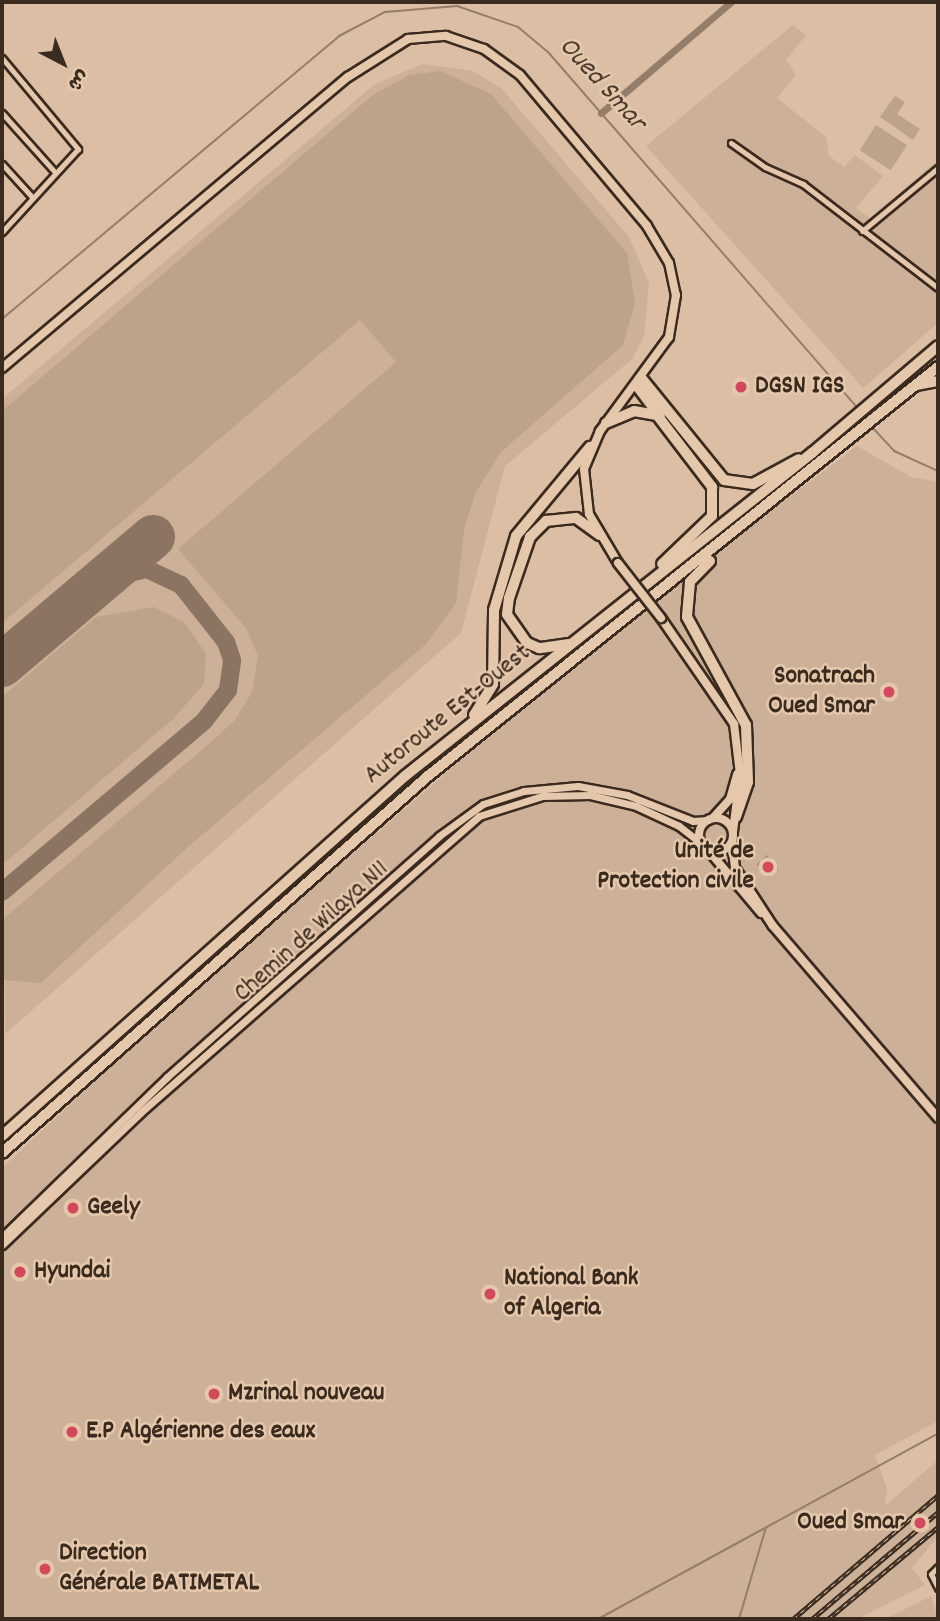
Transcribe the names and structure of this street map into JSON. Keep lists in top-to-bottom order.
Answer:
{
  "streets": {
    "highway": ["Autoroute Est-Ouest"],
    "main road": ["Chemin de Wilaya N11"]
  },
  "water": ["Oued Smar"],
  "places": [
    "DGSN IGS",
    "Sonatrach Oued Smar",
    "Unité de Protection civile",
    "Geely",
    "Hyundai",
    "National Bank of Algeria",
    "Mzrinal nouveau",
    "E.P Algérienne des eaux",
    "Oued Smar",
    "Direction Générale BATIMETAL"
  ],
  "north": "bottom right"
}
